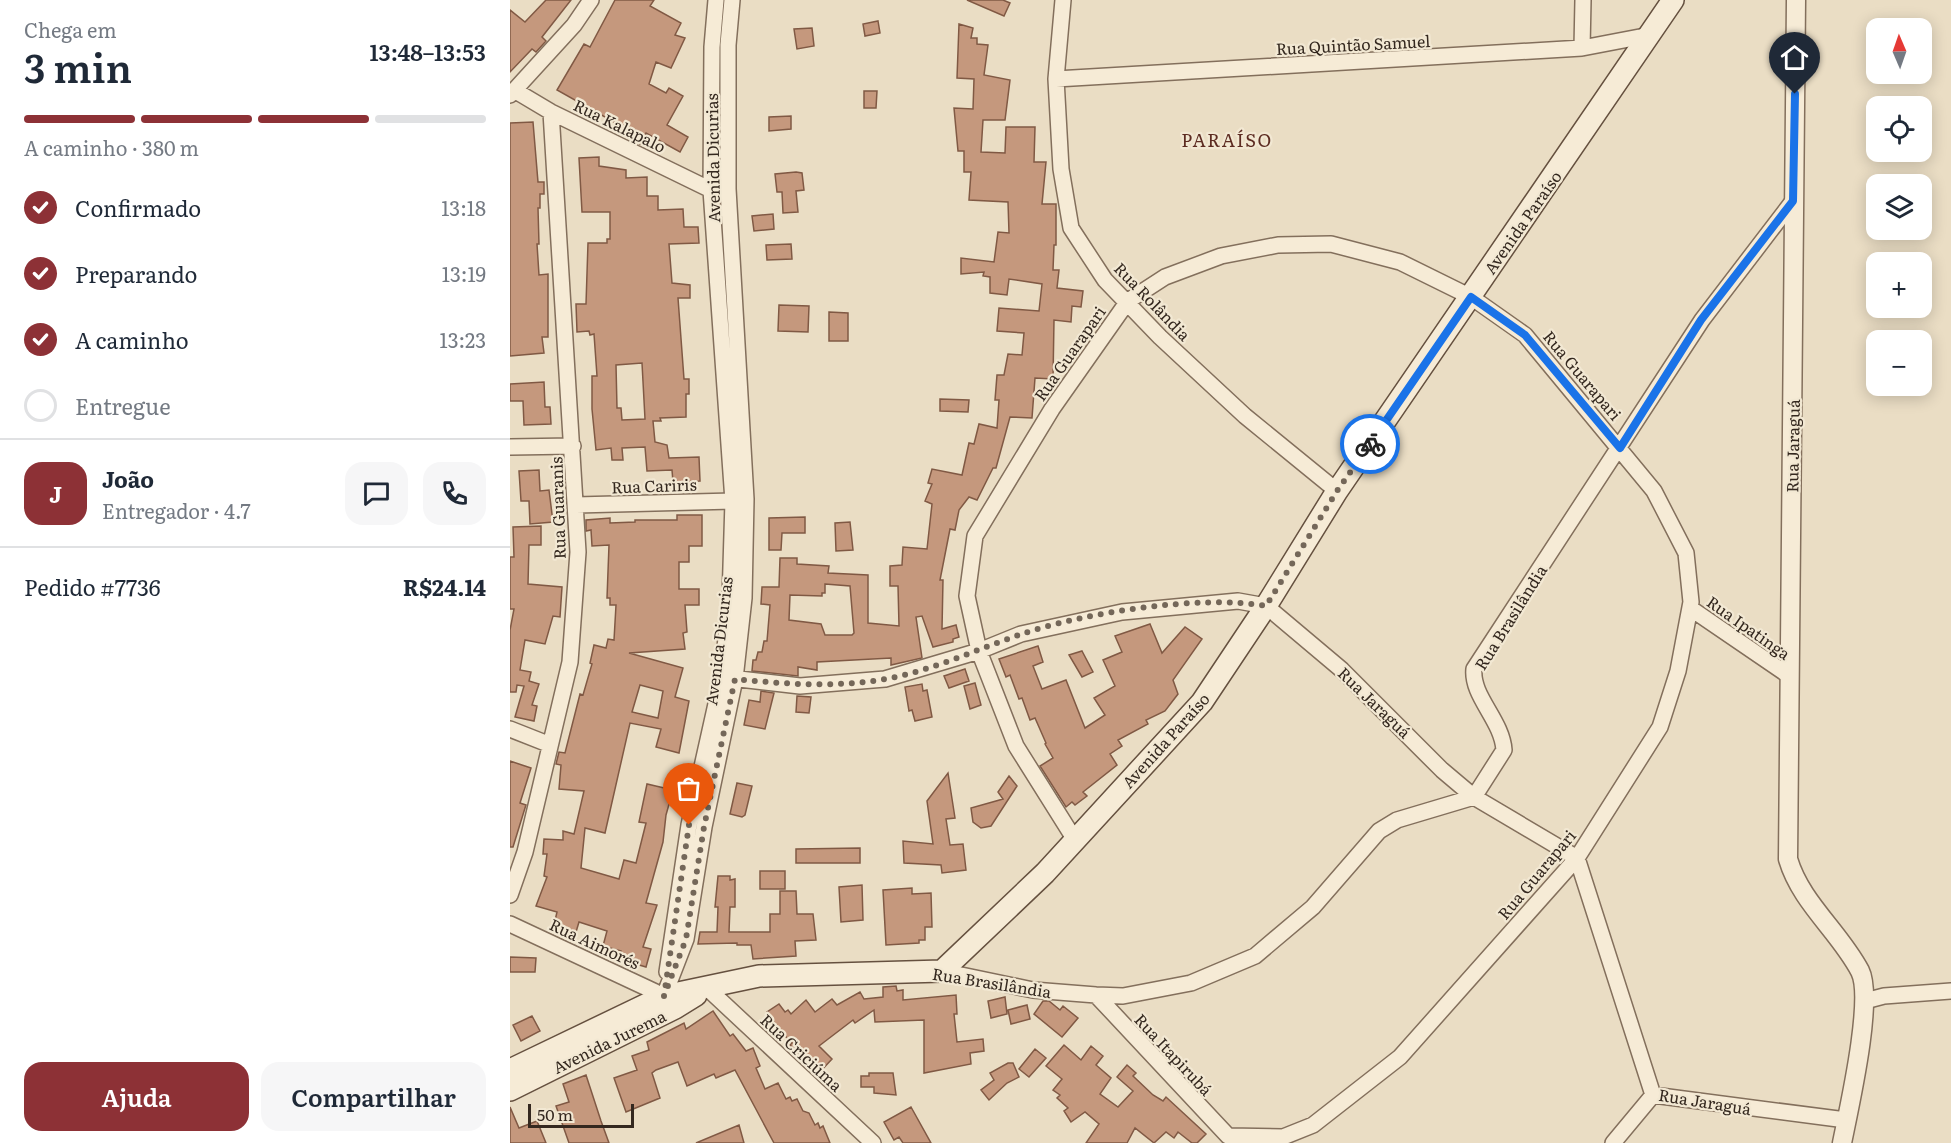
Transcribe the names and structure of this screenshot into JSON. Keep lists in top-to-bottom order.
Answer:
{
  "streets": {
    "main road": ["Avenida Paraíso", "Rua Brasilândia", "Avenida Jurema"],
    "street": [
      "Rua Quintão Samuel",
      "Rua Kalapalo",
      "Avenida Dicurias",
      "Rua Rolândia",
      "Rua Guarapari",
      "Rua Jaraguá",
      "Rua Cariris",
      "Rua Guaranis",
      "Rua Ipatinga",
      "Rua Aimorés",
      "Rua Criciúma",
      "Rua Itapirubá"
    ]
  },
  "crossings": [
    ["Rua Quintão Samuel", "Avenida Paraíso"],
    ["Rua Quintão Samuel", "Rua Rolândia"],
    ["Rua Kalapalo", "Avenida Dicurias"],
    ["Rua Kalapalo", "Rua Guaranis"],
    ["Avenida Dicurias", "Rua Cariris"],
    ["Avenida Dicurias", "Rua Aimorés"],
    ["Avenida Dicurias", "Avenida Jurema"],
    ["Avenida Paraíso", "Rua Rolândia"],
    ["Avenida Paraíso", "Rua Guarapari"],
    ["Avenida Paraíso", "Rua Jaraguá"],
    ["Avenida Paraíso", "Rua Brasilândia"],
    ["Rua Rolândia", "Rua Guarapari"],
    ["Rua Guarapari", "Rua Jaraguá"],
    ["Rua Guarapari", "Rua Brasilândia"],
    ["Rua Guarapari", "Rua Ipatinga"],
    ["Rua Guarapari", "Rua Itapirubá"],
    ["Rua Jaraguá", "Rua Brasilândia"],
    ["Rua Jaraguá", "Rua Ipatinga"],
    ["Rua Cariris", "Rua Guaranis"],
    ["Rua Brasilândia", "Avenida Jurema"],
    ["Rua Brasilândia", "Rua Criciúma"],
    ["Rua Brasilândia", "Rua Itapirubá"],
    ["Rua Aimorés", "Avenida Jurema"],
    ["Avenida Jurema", "Rua Criciúma"]
  ],
  "districts": ["PARAÍSO"],
  "scale_bar": "50 m",
  "north": "top",
  "page": {
    "heading": ["3 min", "Chega em", "13:48–13:53"],
    "panel": [
      "João",
      "Entregador · 4.7",
      "Pedido #7736",
      "R$24.14"
    ],
    "map_buttons": ["+", "−"],
    "bar": "A caminho · 380 m",
    "list": [
      ["Confirmado", "13:18"],
      ["Preparando", "13:19"],
      ["A caminho", "13:23"],
      "Entregue"
    ],
    "round": "J",
    "buttons": ["Ajuda", "Compartilhar"],
    "scale": "50 m"
  }
}
